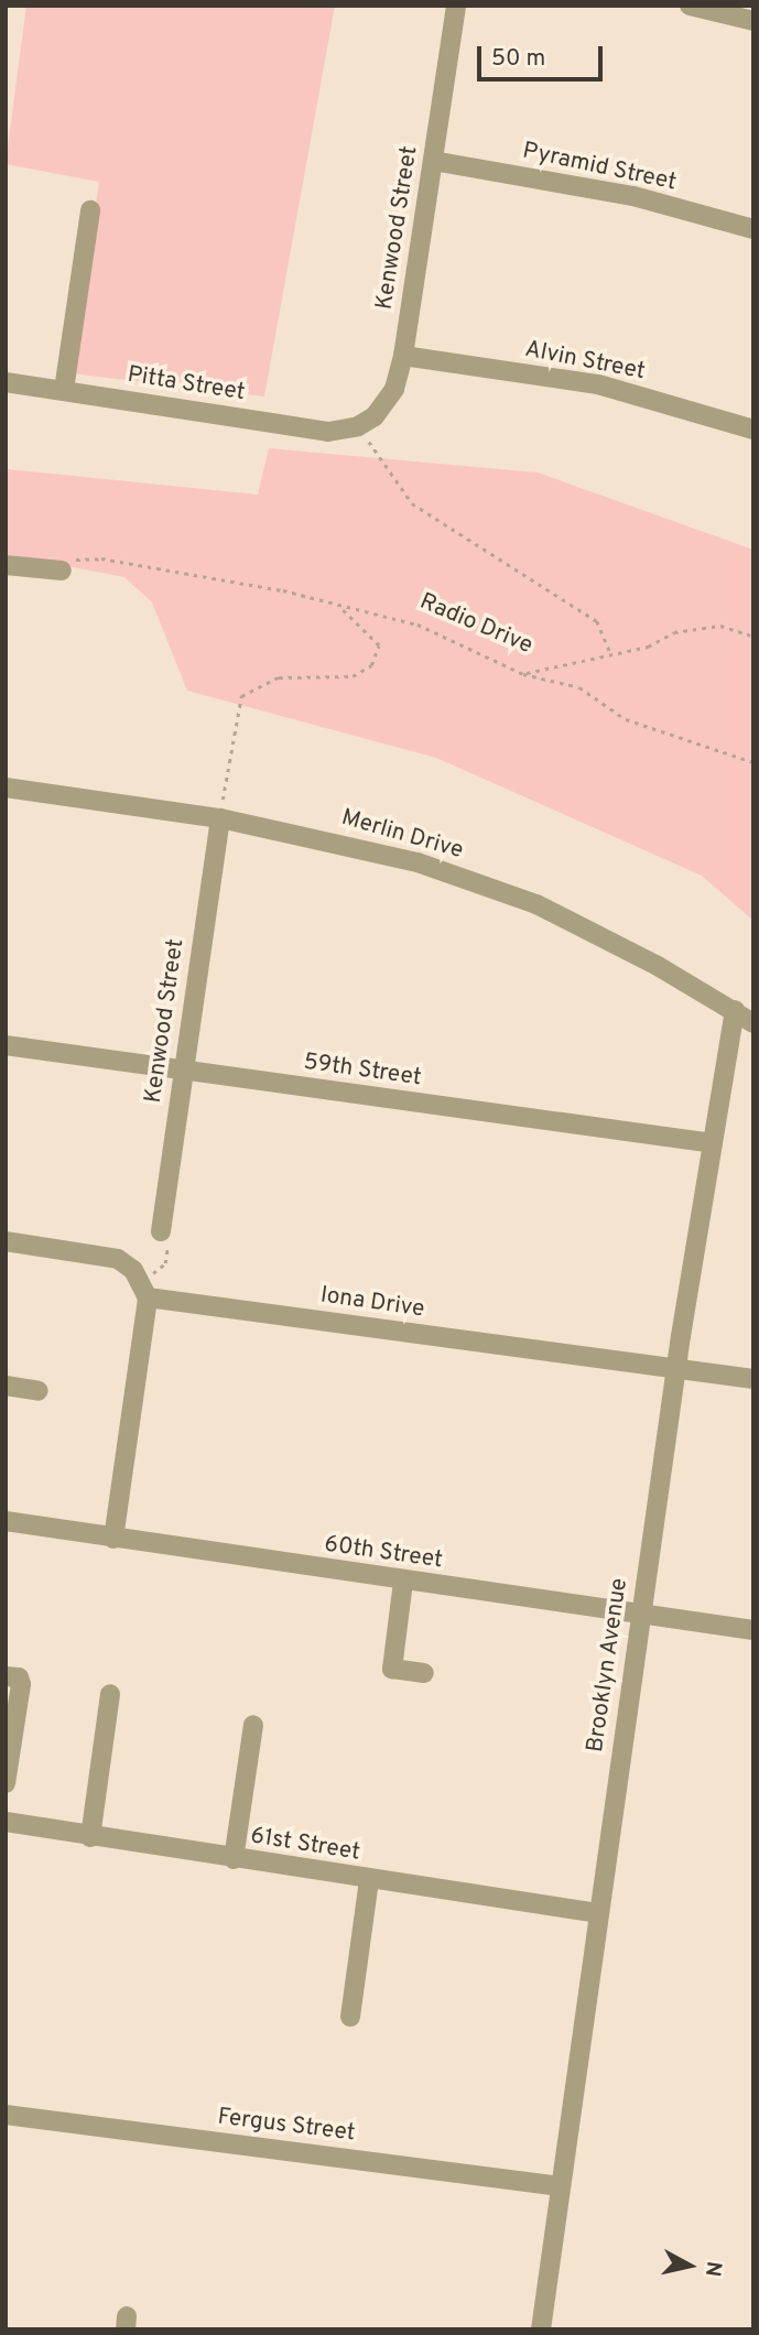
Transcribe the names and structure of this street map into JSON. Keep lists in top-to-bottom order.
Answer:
{
  "streets": {
    "street": [
      "Pyramid Street",
      "Kenwood Street",
      "Alvin Street",
      "Pitta Street",
      "Merlin Drive",
      "59th Street",
      "Iona Drive",
      "60th Street",
      "Brooklyn Avenue",
      "61st Street",
      "Fergus Street"
    ],
    "path": ["Radio Drive"]
  },
  "crossings": [
    ["Pyramid Street", "Kenwood Street"],
    ["Kenwood Street", "Alvin Street"],
    ["Kenwood Street", "Pitta Street"],
    ["Kenwood Street", "Merlin Drive"],
    ["Kenwood Street", "59th Street"],
    ["Merlin Drive", "Brooklyn Avenue"],
    ["59th Street", "Brooklyn Avenue"],
    ["Iona Drive", "Brooklyn Avenue"],
    ["60th Street", "Brooklyn Avenue"],
    ["Brooklyn Avenue", "61st Street"],
    ["Brooklyn Avenue", "Fergus Street"]
  ],
  "scale_bar": "50 m",
  "north": "right"
}
